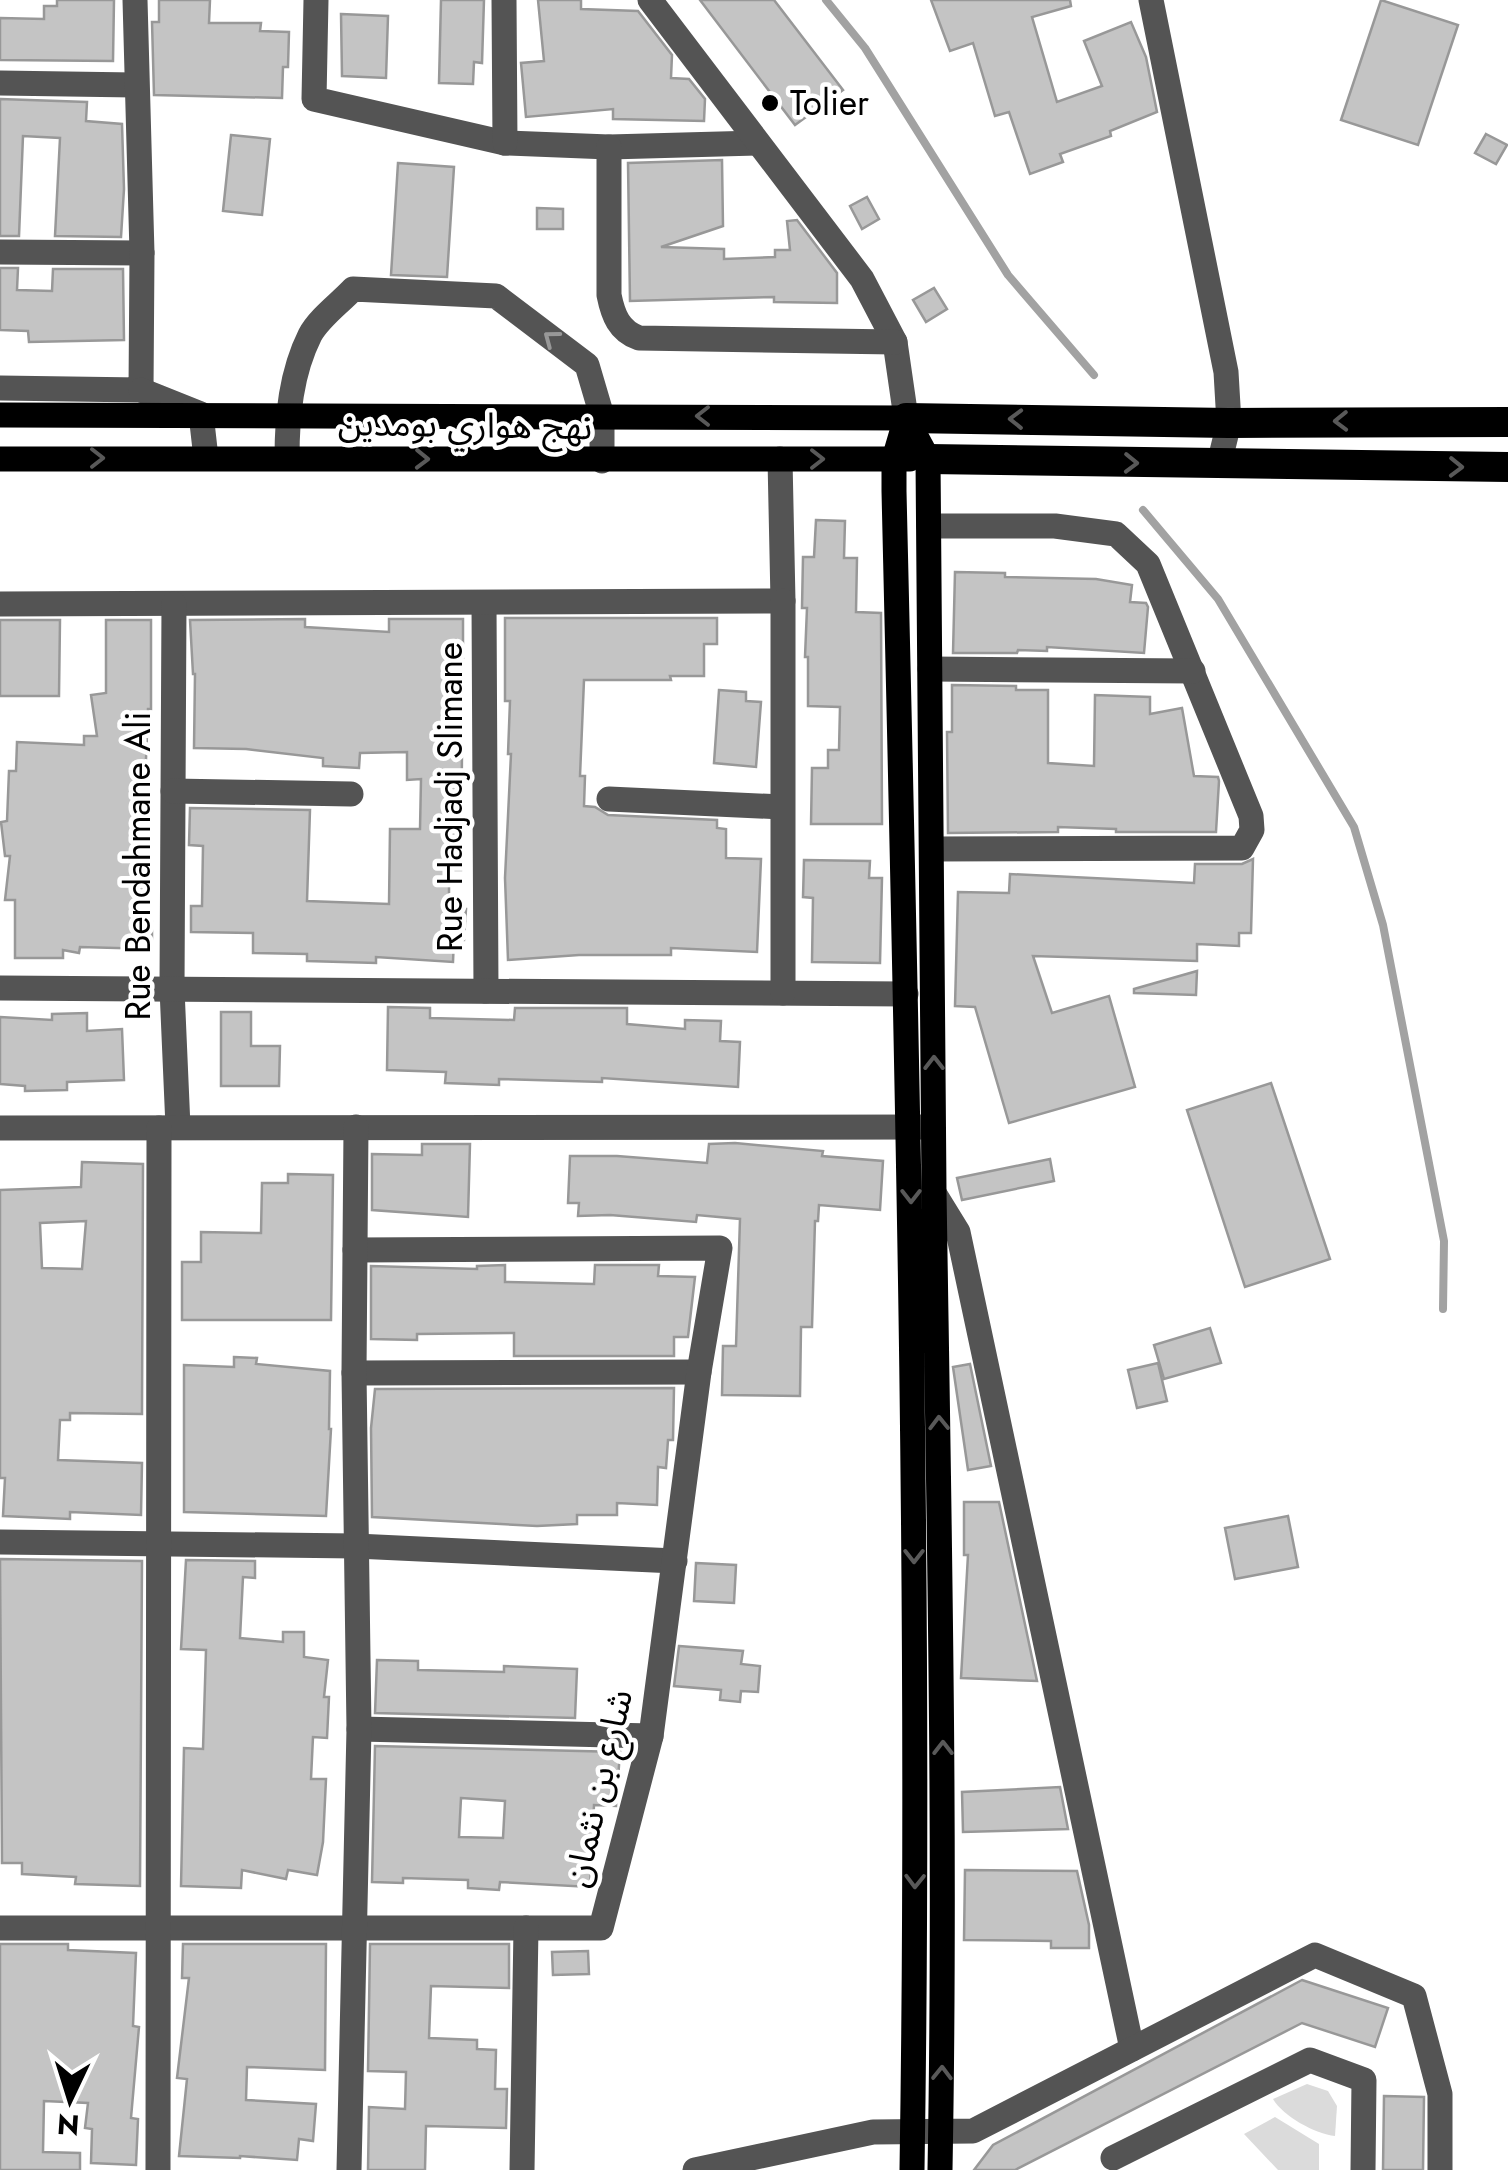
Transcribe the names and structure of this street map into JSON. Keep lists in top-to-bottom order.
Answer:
{
  "streets": {
    "main road": ["نهج هواري بومدين"],
    "street": ["Rue Hadjadj Slimane", "Rue Bendahmane Ali", "شارع بن نثمان"]
  },
  "crossings": [
    ["Rue Bendahmane Ali", "شارع بن نثمان"]
  ],
  "places": ["Tolier"],
  "north": "bottom"
}
